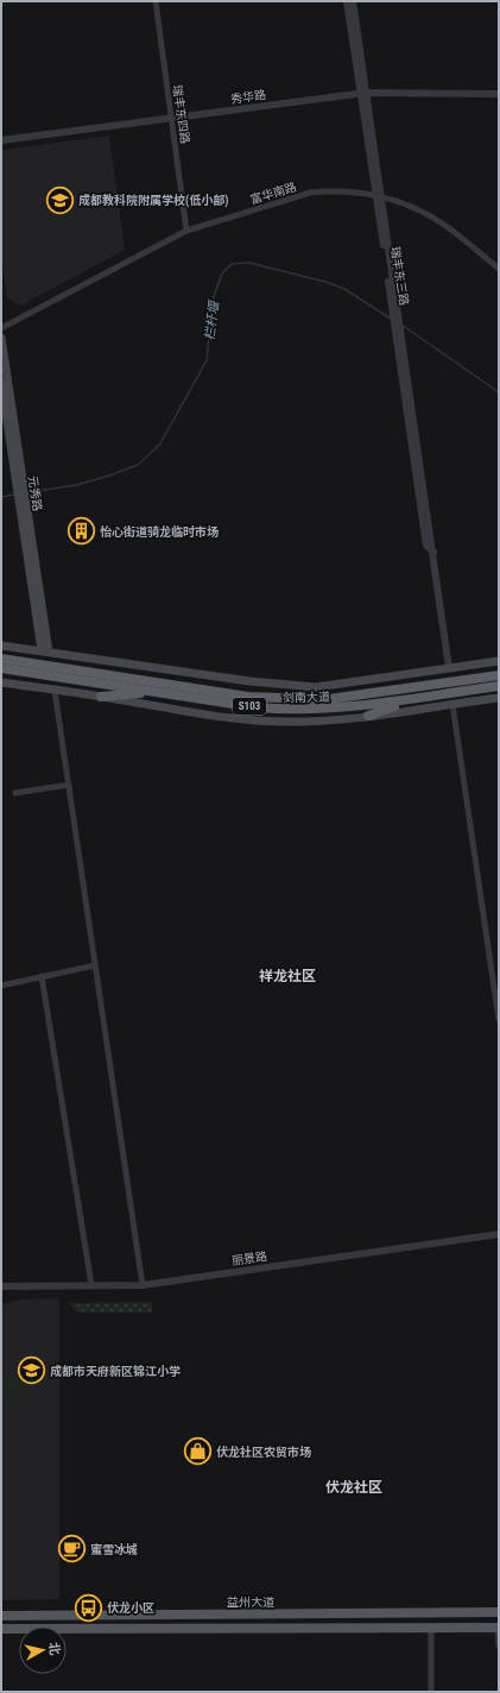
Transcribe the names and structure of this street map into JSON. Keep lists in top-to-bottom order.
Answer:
{
  "streets": {
    "highway": ["剑南大道", "S103"],
    "main road": ["元秀路", "益州大道"],
    "street": [
      "秀华路",
      "瑞丰东四路",
      "富华南路",
      "瑞丰东三路",
      "丽景路"
    ]
  },
  "crossings": [
    ["秀华路", "瑞丰东四路"],
    ["秀华路", "瑞丰东三路"],
    ["瑞丰东四路", "富华南路"],
    ["富华南路", "瑞丰东三路"]
  ],
  "districts": ["祥龙社区", "伏龙社区"],
  "water": ["栏杆堰"],
  "places": {
    "school or university": ["成都教科院附属学校(低小部)", "成都市天府新区锦江小学"],
    "building": ["怡心街道骑龙临时市场"],
    "shop": ["伏龙社区农贸市场"],
    "cafe": ["蜜雪冰城"],
    "bus stop": ["伏龙小区"]
  },
  "north": "right"
}
